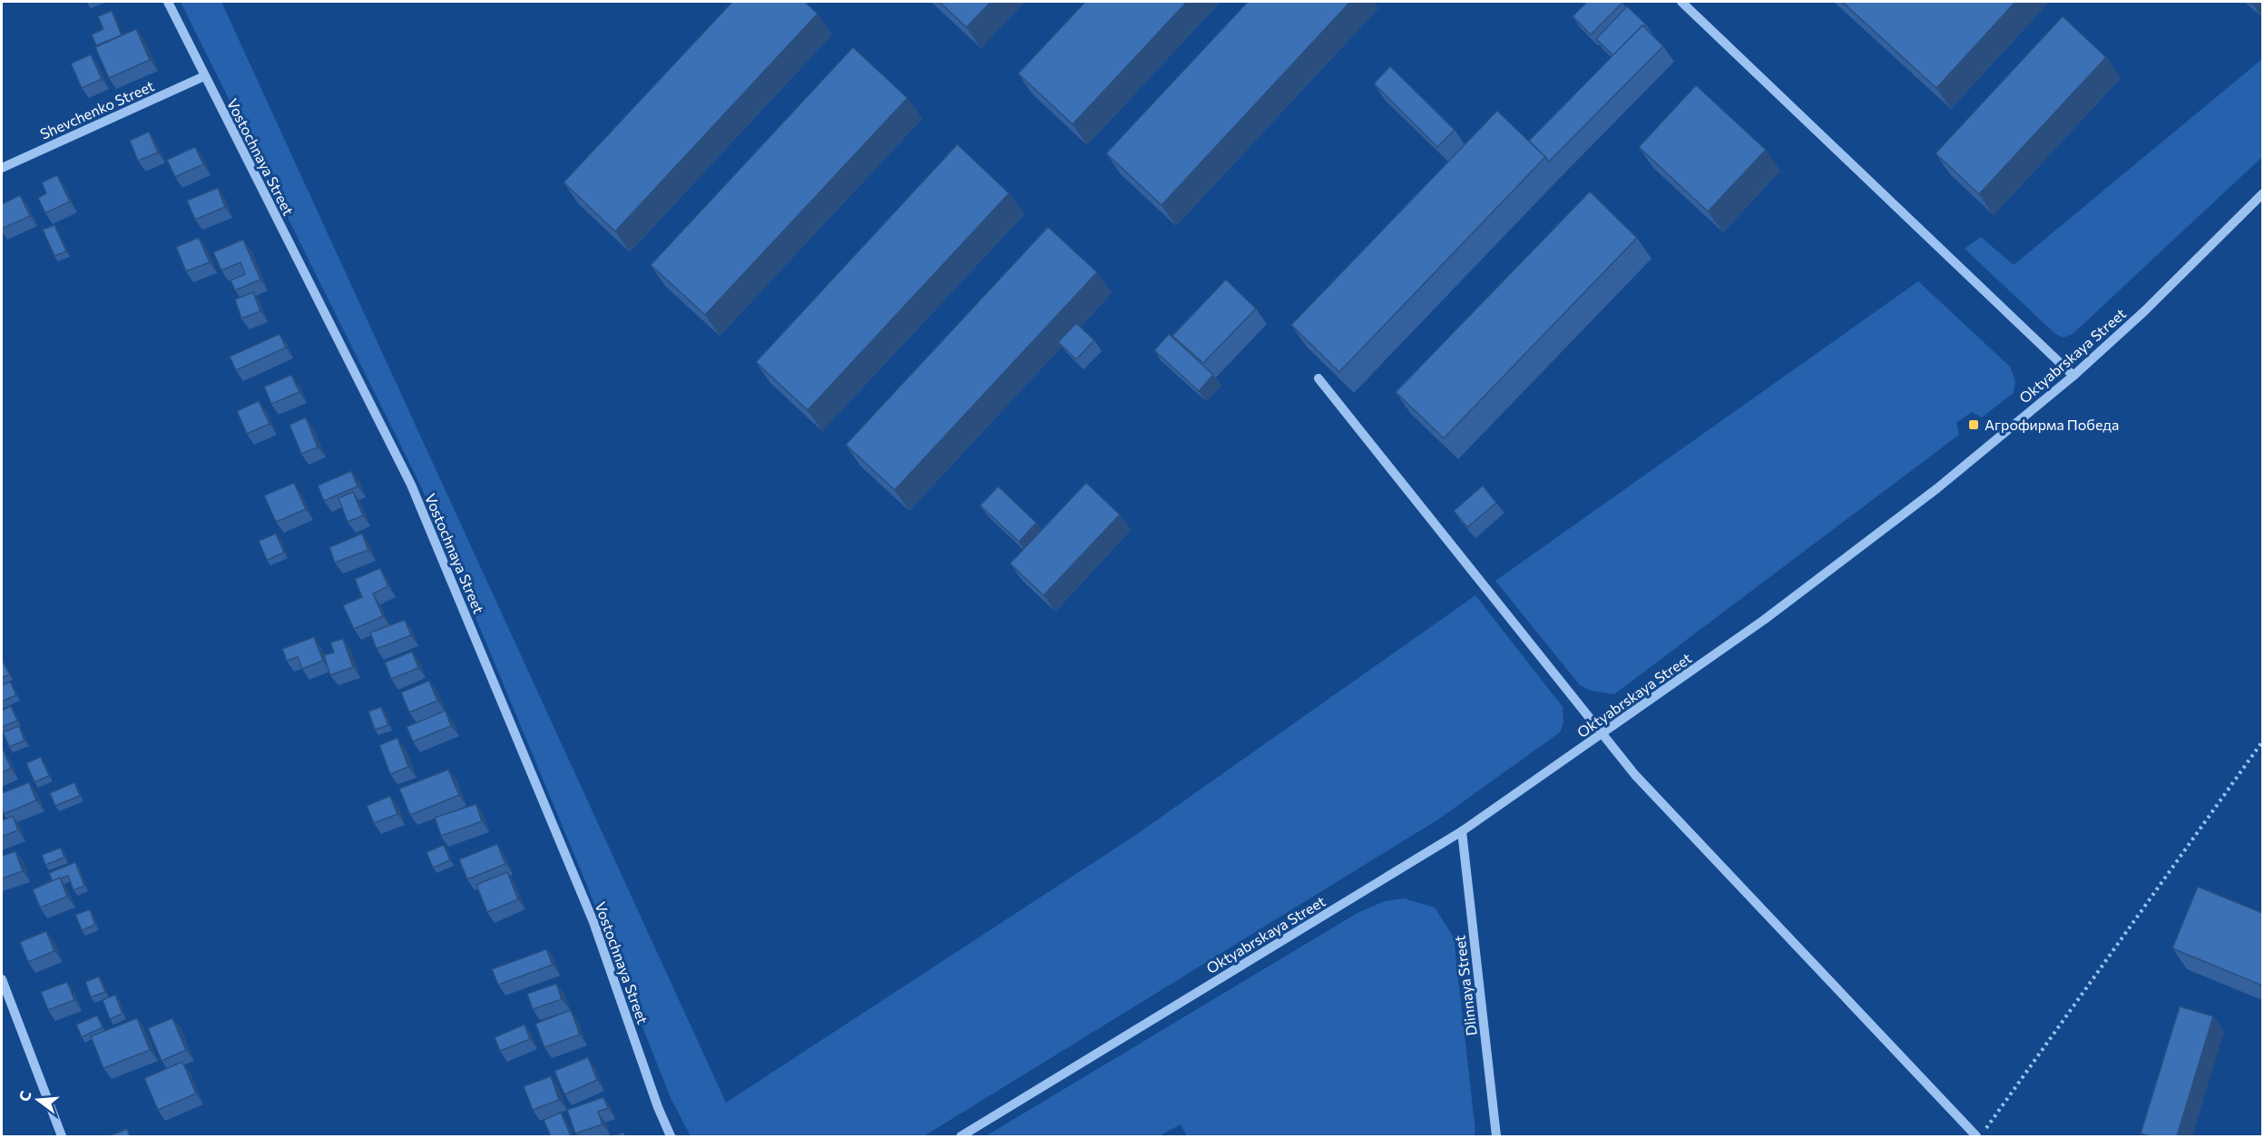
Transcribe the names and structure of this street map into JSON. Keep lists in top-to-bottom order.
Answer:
{
  "streets": {
    "street": [
      "Shevchenko Street",
      "Vostochnaya Street",
      "Oktyabrskaya Street",
      "Dlinnaya Street"
    ]
  },
  "crossings": [
    ["Shevchenko Street", "Vostochnaya Street"],
    ["Oktyabrskaya Street", "Dlinnaya Street"]
  ],
  "places": {
    "transit": ["Агрофирма Победа"]
  },
  "north": "left"
}
